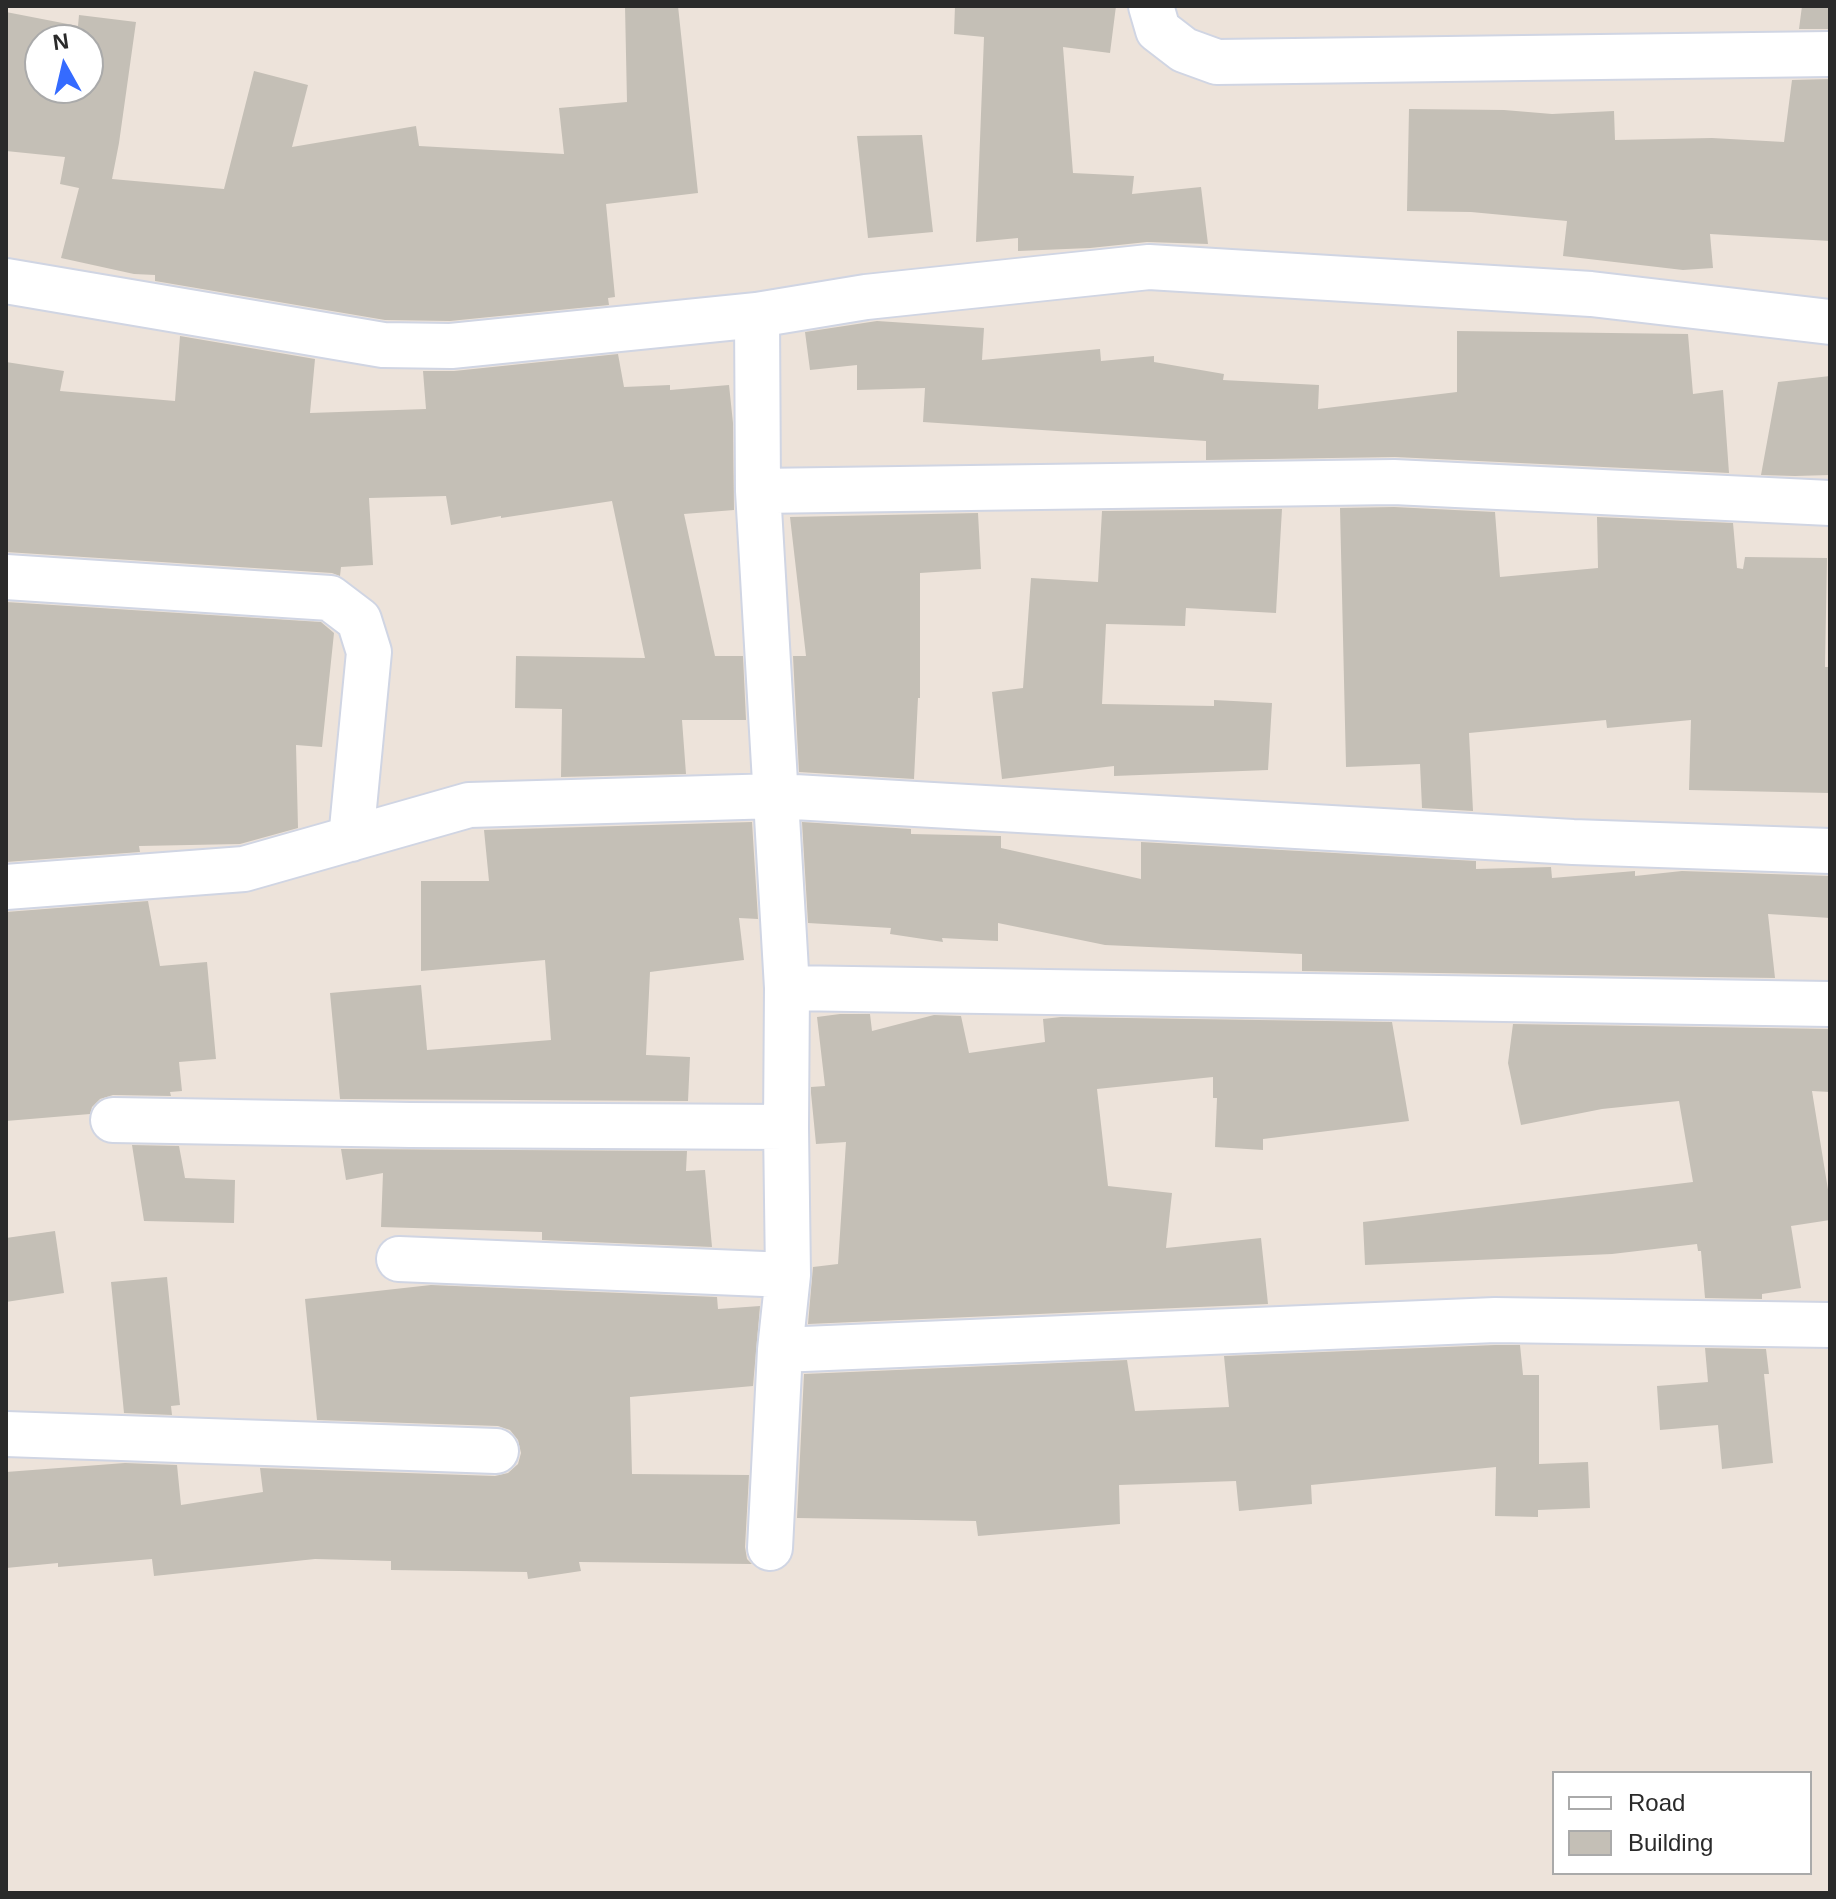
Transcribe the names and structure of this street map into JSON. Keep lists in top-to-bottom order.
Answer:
{
  "legend": ["Road", "Building"],
  "north": "top"
}
